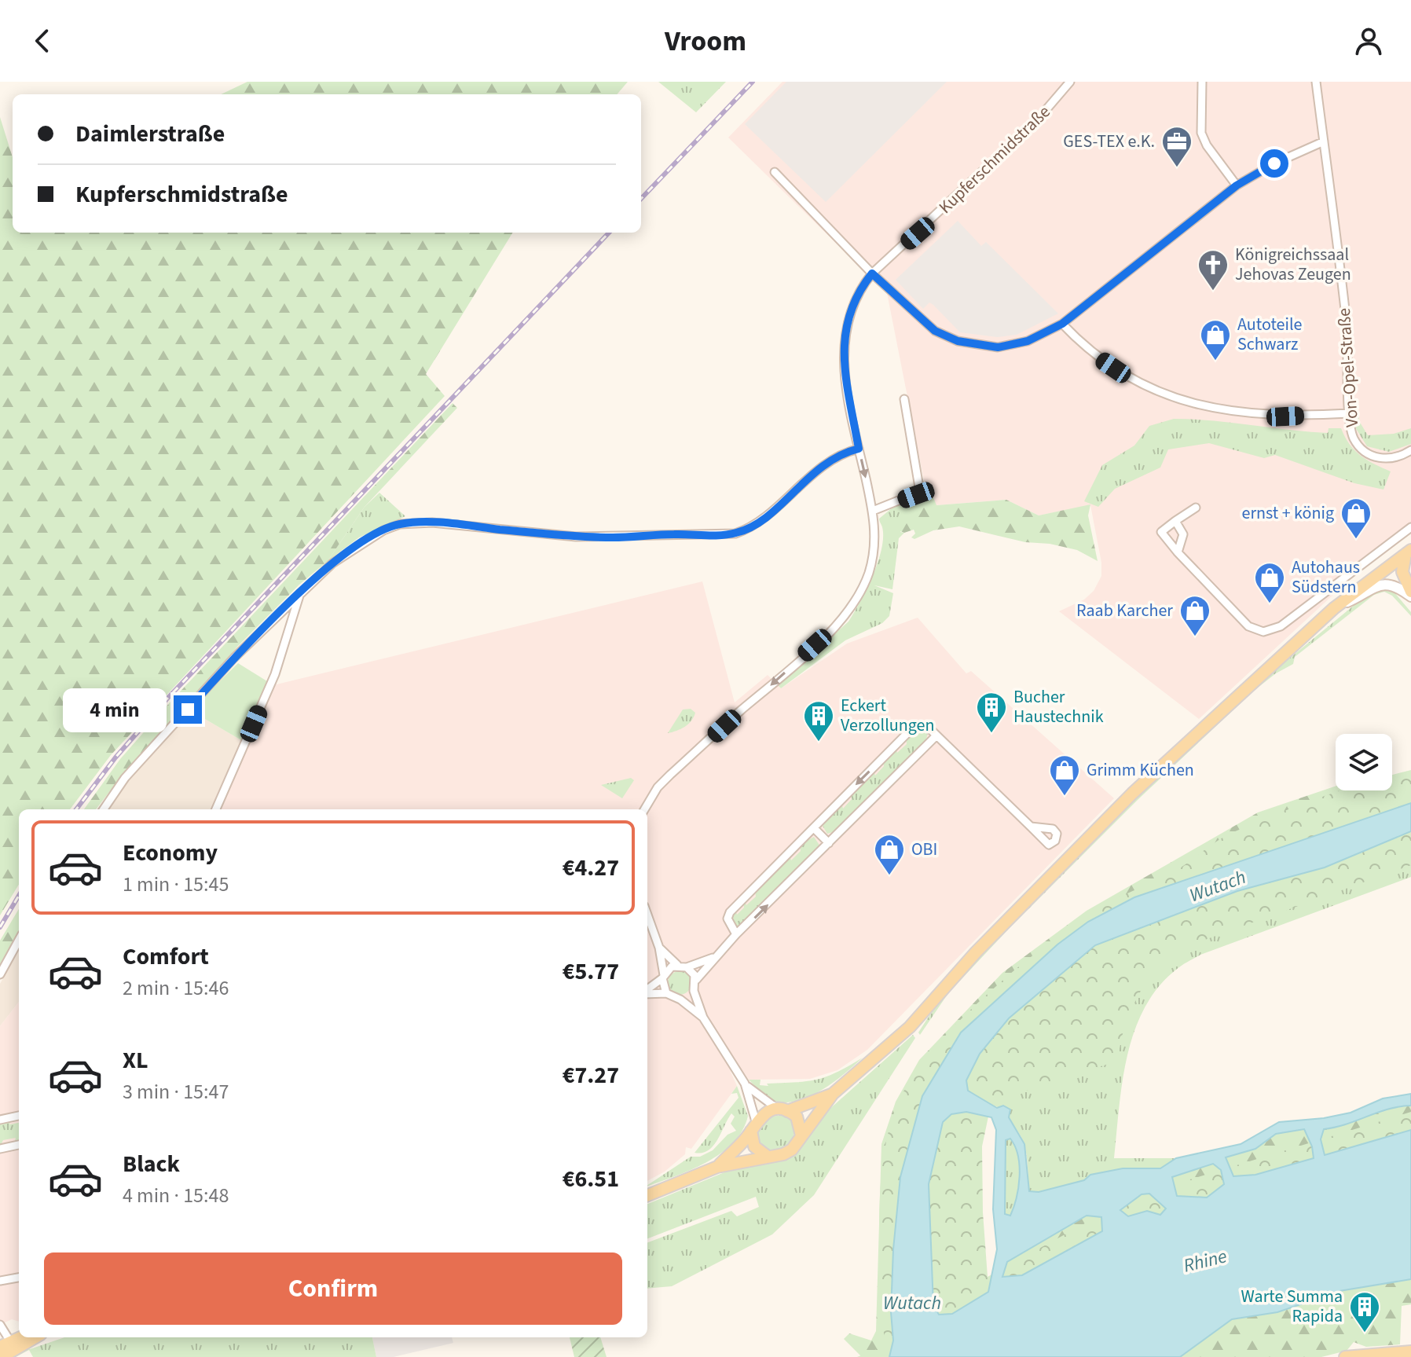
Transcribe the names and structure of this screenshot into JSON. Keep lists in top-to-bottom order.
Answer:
{
  "streets": {
    "street": ["Kupferschmidstraße", "Von-Opel-Straße"]
  },
  "one_way": ["Kupferschmidstraße"],
  "water": ["Wutach", "Rhine"],
  "places": {
    "office": ["GES-TEX e.K."],
    "church": ["Königreichssaal Jehovas Zeugen"],
    "shop": [
      "Autoteile Schwarz",
      "ernst + könig",
      "Autohaus Südstern",
      "Raab Karcher",
      "Grimm Küchen",
      "OBI"
    ],
    "building": ["Bucher Haustechnik", "Eckert Verzollungen", "Warte Summa Rapida"]
  },
  "page": {
    "header": "Vroom",
    "banner": ["Daimlerstraße", "Kupferschmidstraße"],
    "bubble": "4 min",
    "list": [
      {
        "name": "Economy",
        "note": "1 min · 15:45",
        "value": "€4.27"
      },
      {
        "name": "Comfort",
        "note": "2 min · 15:46",
        "value": "€5.77"
      },
      {
        "name": "XL",
        "note": "3 min · 15:47",
        "value": "€7.27"
      },
      {
        "name": "Black",
        "note": "4 min · 15:48",
        "value": "€6.51"
      }
    ],
    "buttons": "Confirm"
  }
}
